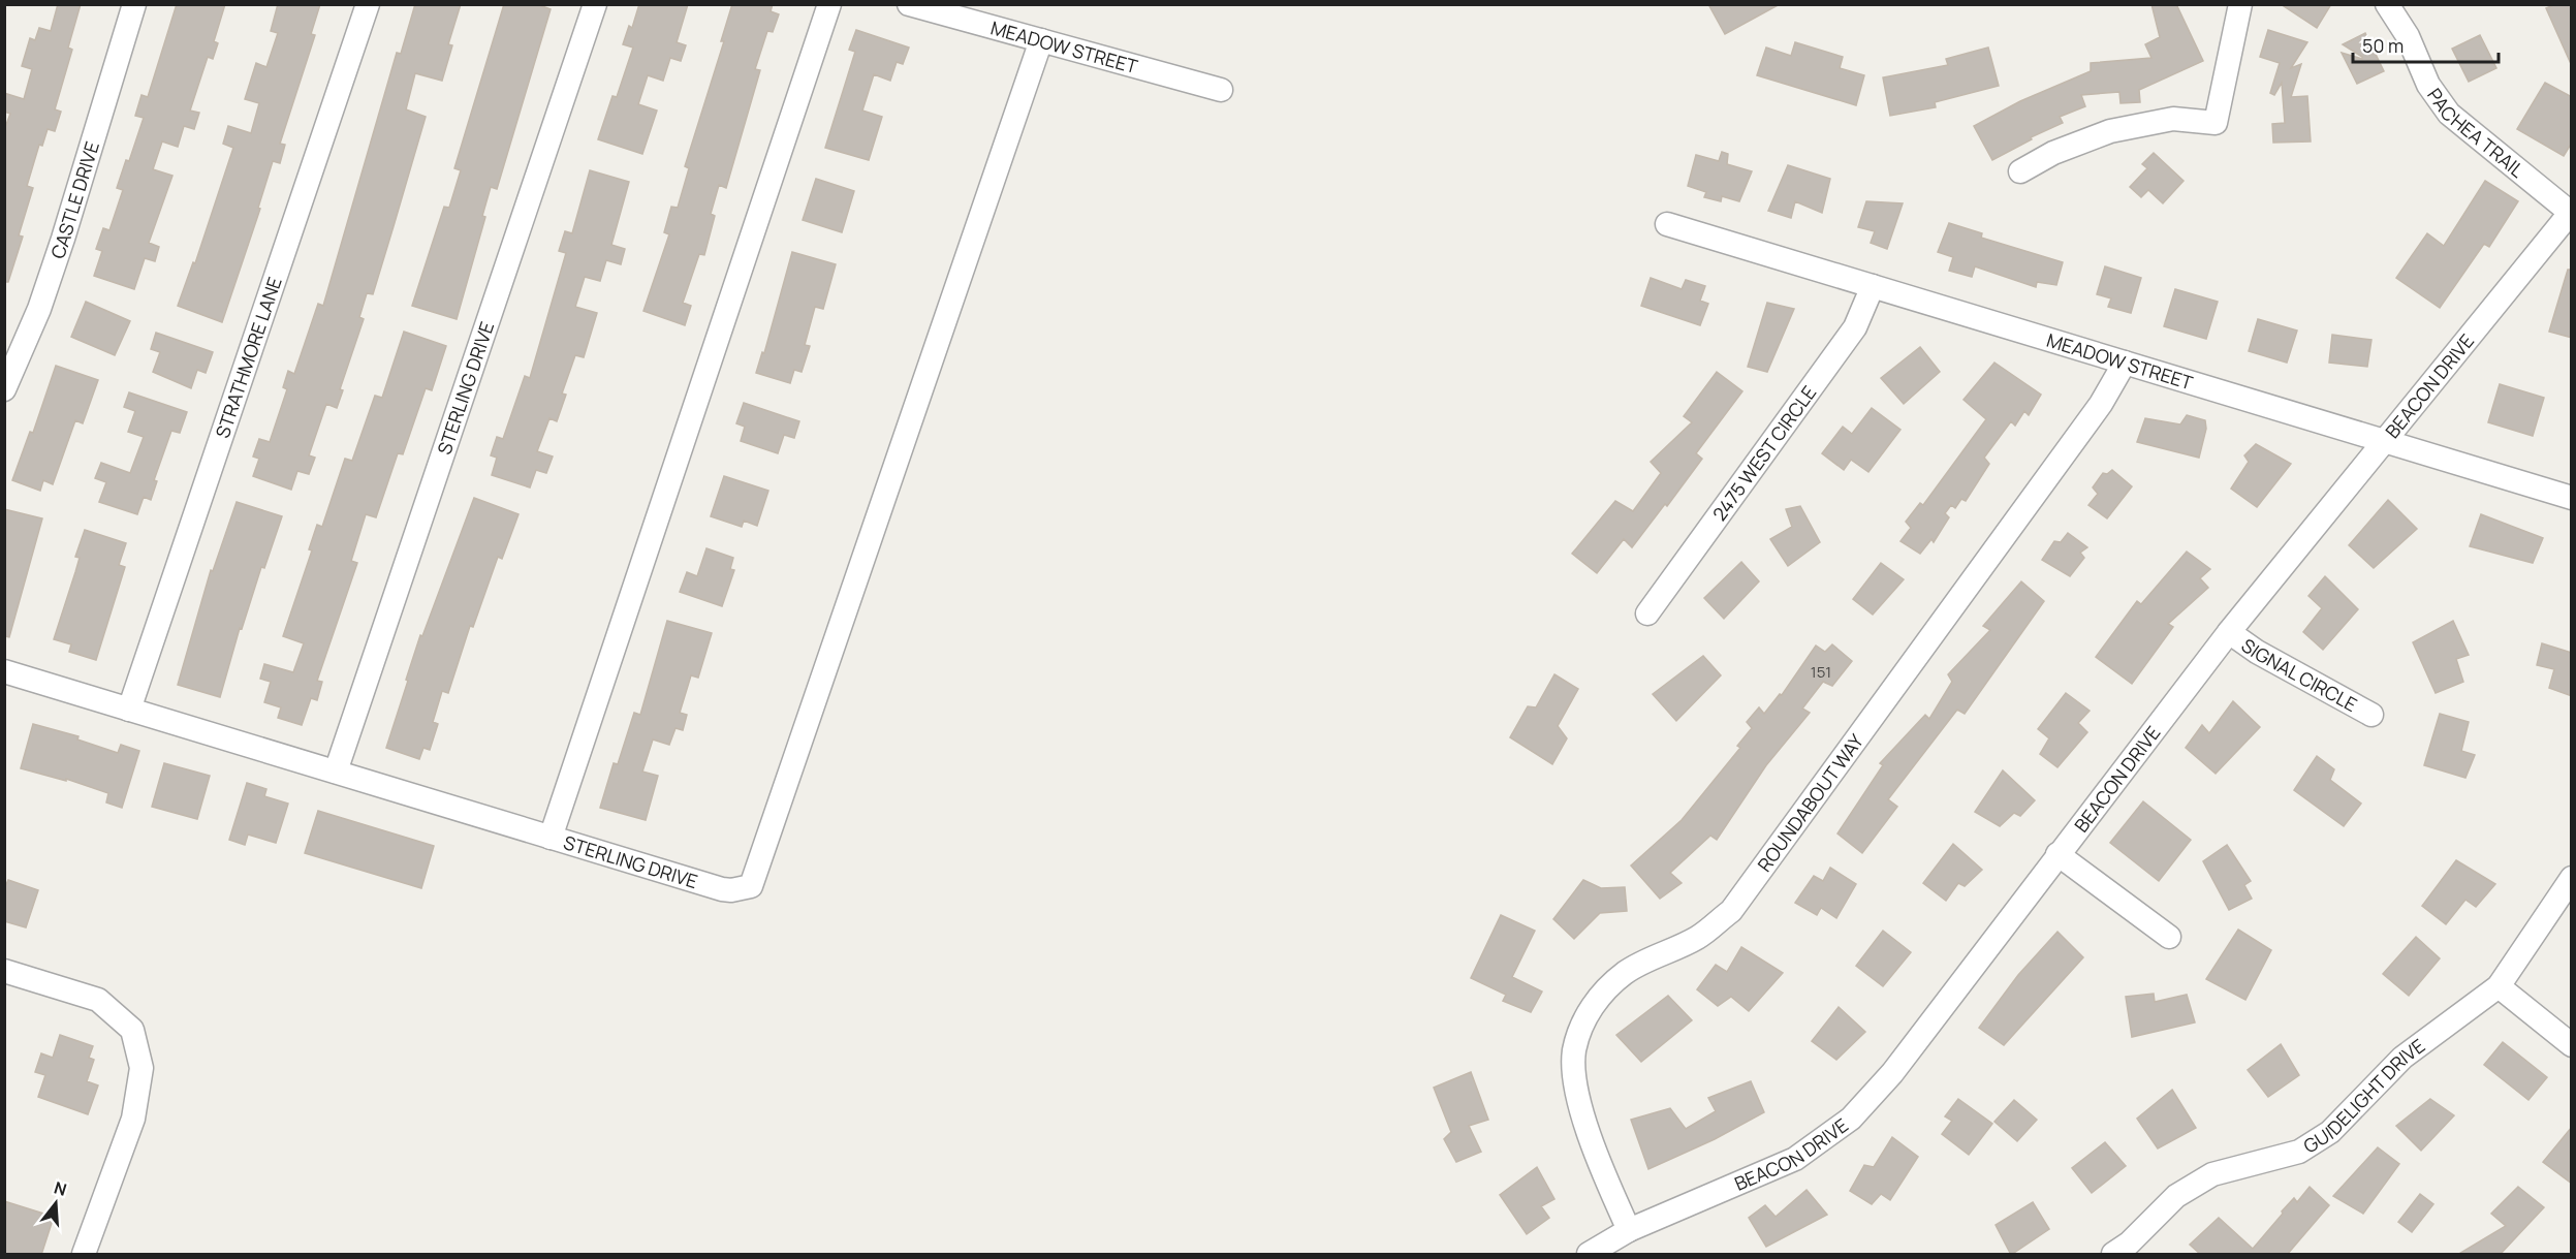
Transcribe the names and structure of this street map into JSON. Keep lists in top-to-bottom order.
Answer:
{
  "streets": {
    "street": [
      "MEADOW STREET",
      "PACHEA TRAIL",
      "CASTLE DRIVE",
      "STRATHMORE LANE",
      "BEACON DRIVE",
      "STERLING DRIVE",
      "2475 WEST CIRCLE",
      "SIGNAL CIRCLE",
      "ROUNDABOUT WAY",
      "GUIDELIGHT DRIVE"
    ]
  },
  "crossings": [
    ["MEADOW STREET", "BEACON DRIVE"],
    ["MEADOW STREET", "STERLING DRIVE"],
    ["MEADOW STREET", "2475 WEST CIRCLE"],
    ["MEADOW STREET", "ROUNDABOUT WAY"],
    ["PACHEA TRAIL", "BEACON DRIVE"],
    ["STRATHMORE LANE", "STERLING DRIVE"],
    ["BEACON DRIVE", "SIGNAL CIRCLE"],
    ["BEACON DRIVE", "ROUNDABOUT WAY"]
  ],
  "house_numbers": ["151"],
  "scale_bar": "50 m",
  "north": "top"
}
